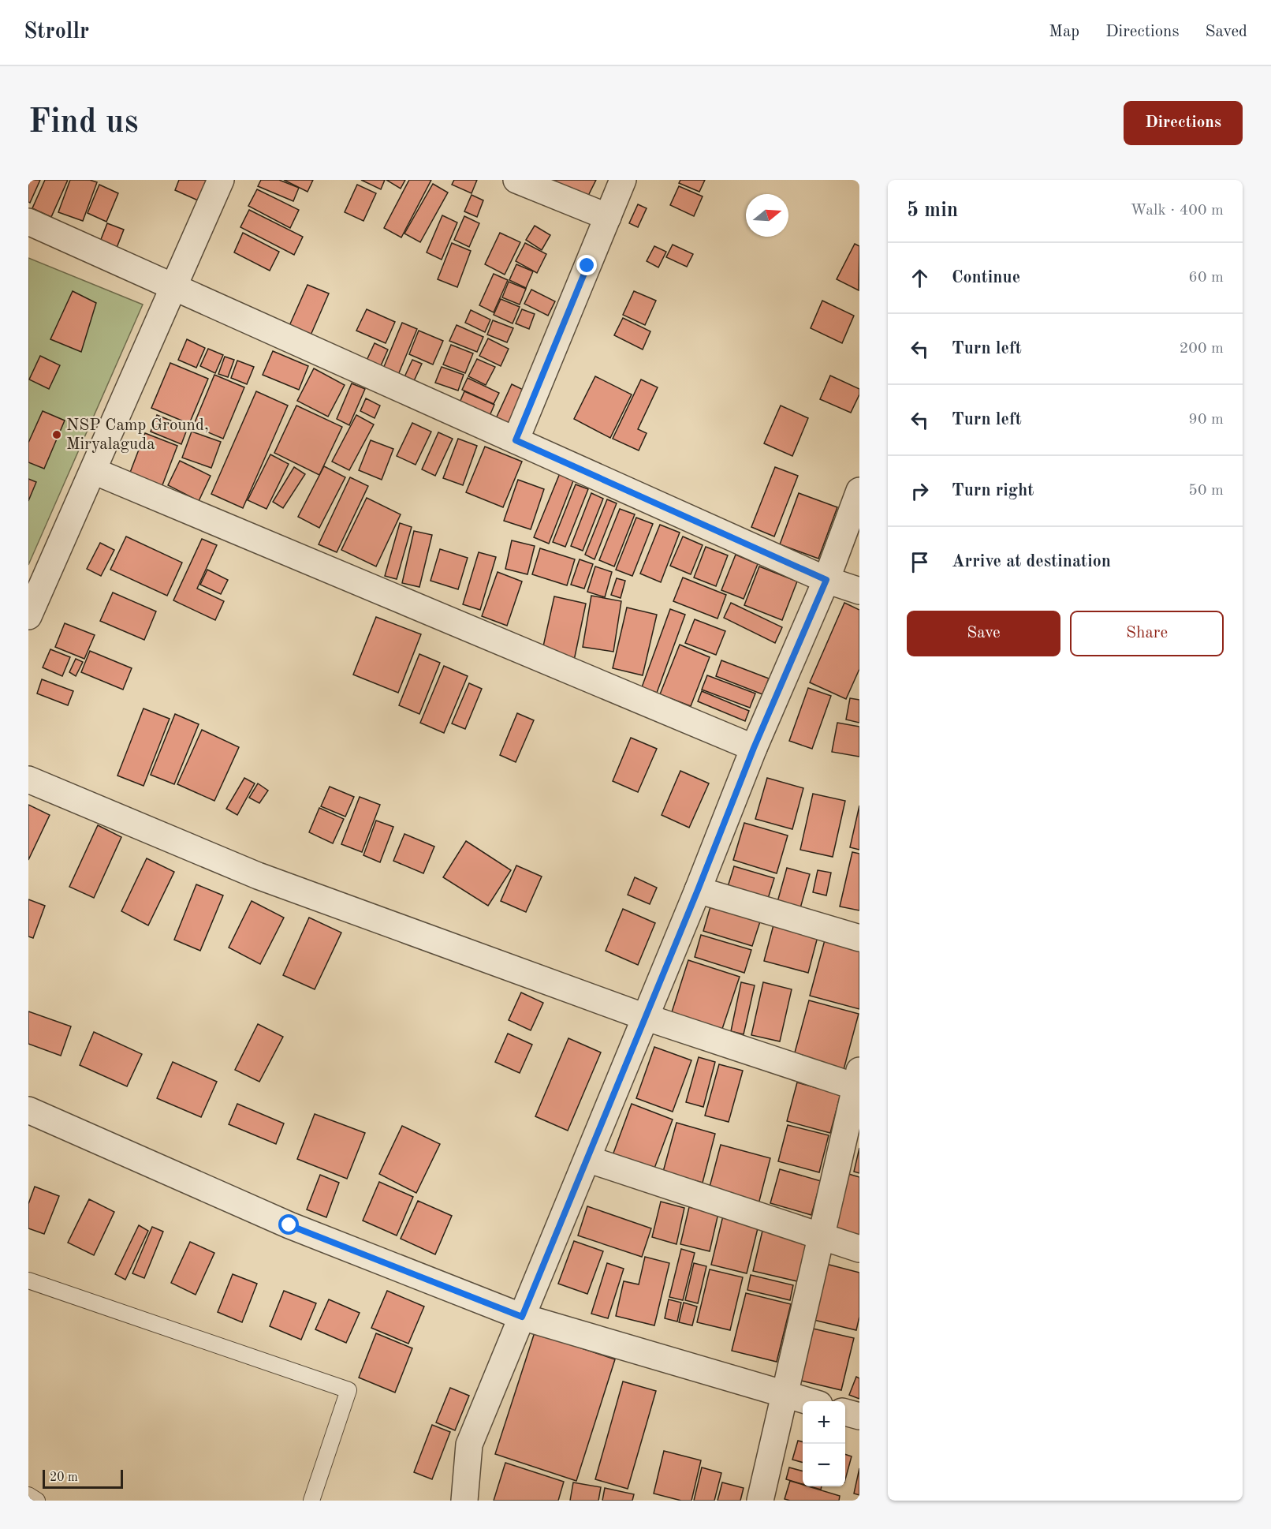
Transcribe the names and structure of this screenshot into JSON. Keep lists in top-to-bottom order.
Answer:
{
  "places": ["NSP Camp Ground, Miryalaguda"],
  "scale_bar": "20 m",
  "north": "right",
  "page": {
    "header": "Strollr",
    "nav": ["Map", "Directions", "Saved"],
    "buttons": [
      "Directions",
      ["Save", "Share"]
    ],
    "title": "Find us",
    "heading": ["5 min", "Walk · 400 m"],
    "list": [
      ["Continue", "60 m"],
      ["Turn left", "200 m"],
      ["Turn left", "90 m"],
      ["Turn right", "50 m"],
      "Arrive at destination"
    ],
    "map_buttons": ["+", "−"],
    "scale": "20 m"
  }
}
